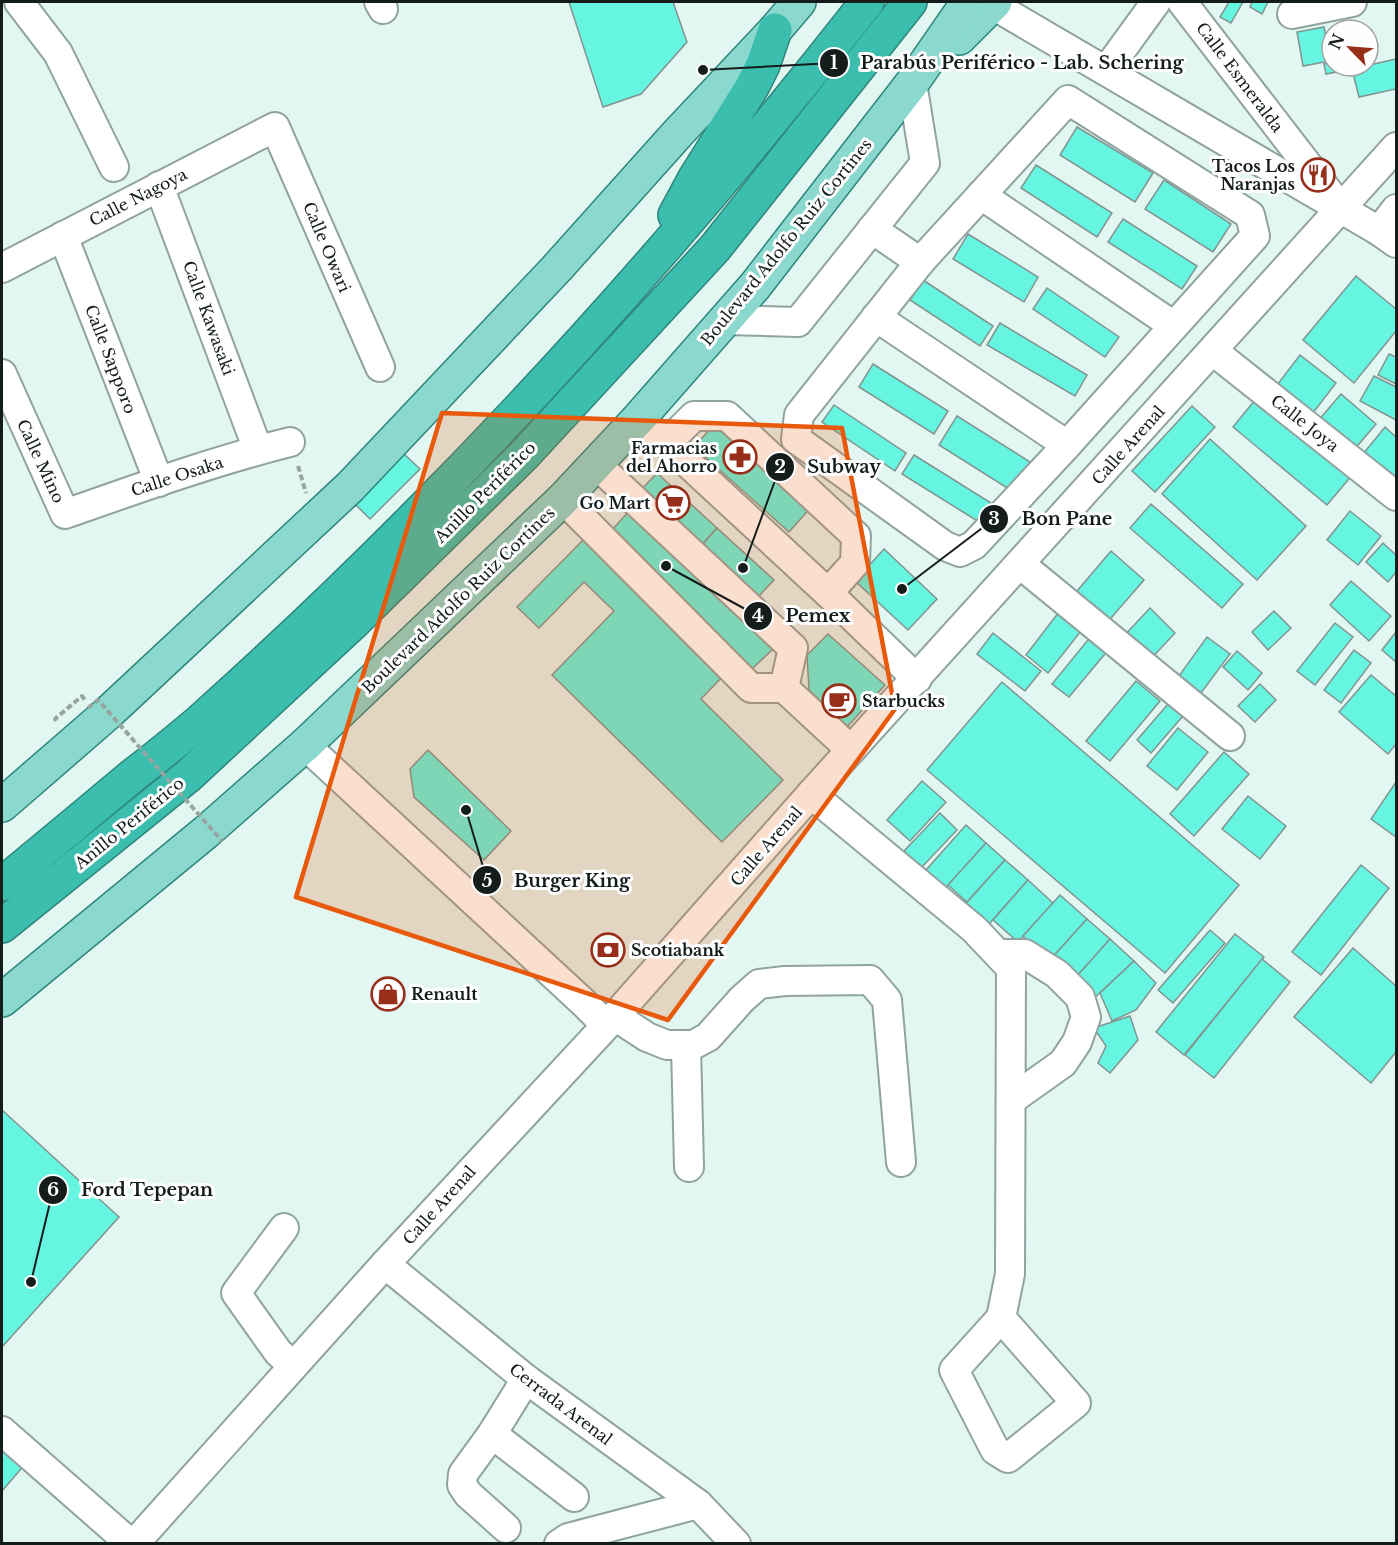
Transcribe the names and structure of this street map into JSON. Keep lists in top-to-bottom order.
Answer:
{
  "streets": {
    "highway": ["Anillo Periférico"],
    "main road": ["Boulevard Adolfo Ruiz Cortines"],
    "street": [
      "Calle Esmeralda",
      "Calle Nagoya",
      "Calle Owari",
      "Calle Kawasaki",
      "Calle Sapporo",
      "Calle Joya",
      "Calle Arenal",
      "Calle Mino",
      "Calle Osaka",
      "Cerrada Arenal"
    ]
  },
  "crossings": [
    ["Calle Esmeralda", "Boulevard Adolfo Ruiz Cortines"],
    ["Calle Esmeralda", "Calle Arenal"],
    ["Calle Nagoya", "Calle Owari"],
    ["Calle Nagoya", "Calle Kawasaki"],
    ["Calle Nagoya", "Calle Sapporo"],
    ["Calle Kawasaki", "Calle Osaka"],
    ["Calle Sapporo", "Calle Osaka"],
    ["Calle Joya", "Calle Arenal"],
    ["Calle Arenal", "Cerrada Arenal"],
    ["Calle Mino", "Calle Osaka"]
  ],
  "places": {
    "other": [
      "Parabús Periférico - Lab. Schering",
      "Pemex",
      "Subway",
      "Bon Pane",
      "Burger King",
      "Ford Tepepan"
    ],
    "restaurant": ["Tacos Los Naranjas"],
    "pharmacy": ["Farmacias del Ahorro"],
    "supermarket": ["Go Mart"],
    "cafe": ["Starbucks"],
    "bank": ["Scotiabank"],
    "shop": ["Renault"]
  },
  "north": "top left"
}
